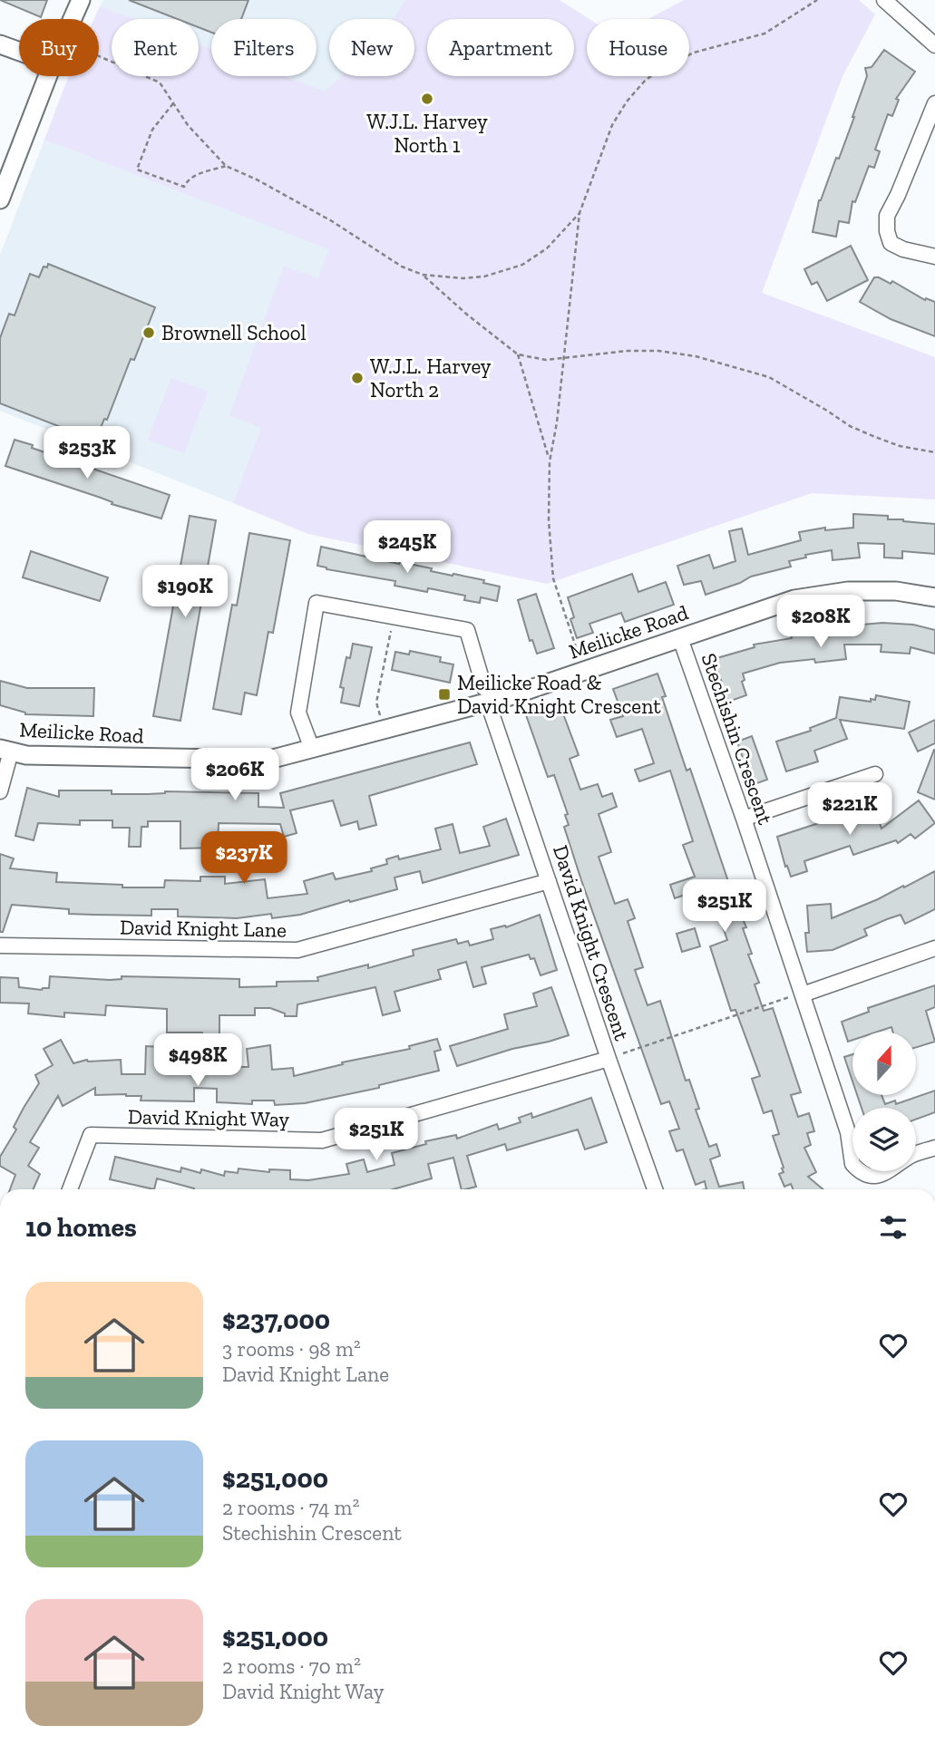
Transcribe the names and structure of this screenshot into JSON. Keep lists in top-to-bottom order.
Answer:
{
  "streets": {
    "street": [
      "Meilicke Road",
      "Stechishin Crescent",
      "David Knight Lane",
      "David Knight Crescent",
      "David Knight Way"
    ]
  },
  "crossings": [
    ["Meilicke Road", "Stechishin Crescent"],
    ["Meilicke Road", "David Knight Crescent"],
    ["David Knight Lane", "David Knight Crescent"],
    ["David Knight Crescent", "David Knight Way"]
  ],
  "places": {
    "other": ["W.J.L. Harvey North 1", "Brownell School", "W.J.L. Harvey North 2"],
    "transit": ["Meilicke Road & David Knight Crescent"]
  },
  "north": "top",
  "page": {
    "chip": [
      "Buy",
      "Rent",
      "Filters",
      "New",
      "Apartment",
      "House"
    ],
    "price": [
      "$253K",
      "$245K",
      "$190K",
      "$208K",
      "$206K",
      "$221K",
      "$237K",
      "$251K",
      "$498K",
      "$251K"
    ],
    "heading": "10 homes",
    "list": [
      {
        "name": "$237,000",
        "note": "3 rooms · 98 m² · David Knight Lane"
      },
      {
        "name": "$251,000",
        "note": "2 rooms · 74 m² · Stechishin Crescent"
      },
      {
        "name": "$251,000",
        "note": "2 rooms · 70 m² · David Knight Way"
      }
    ]
  }
}
